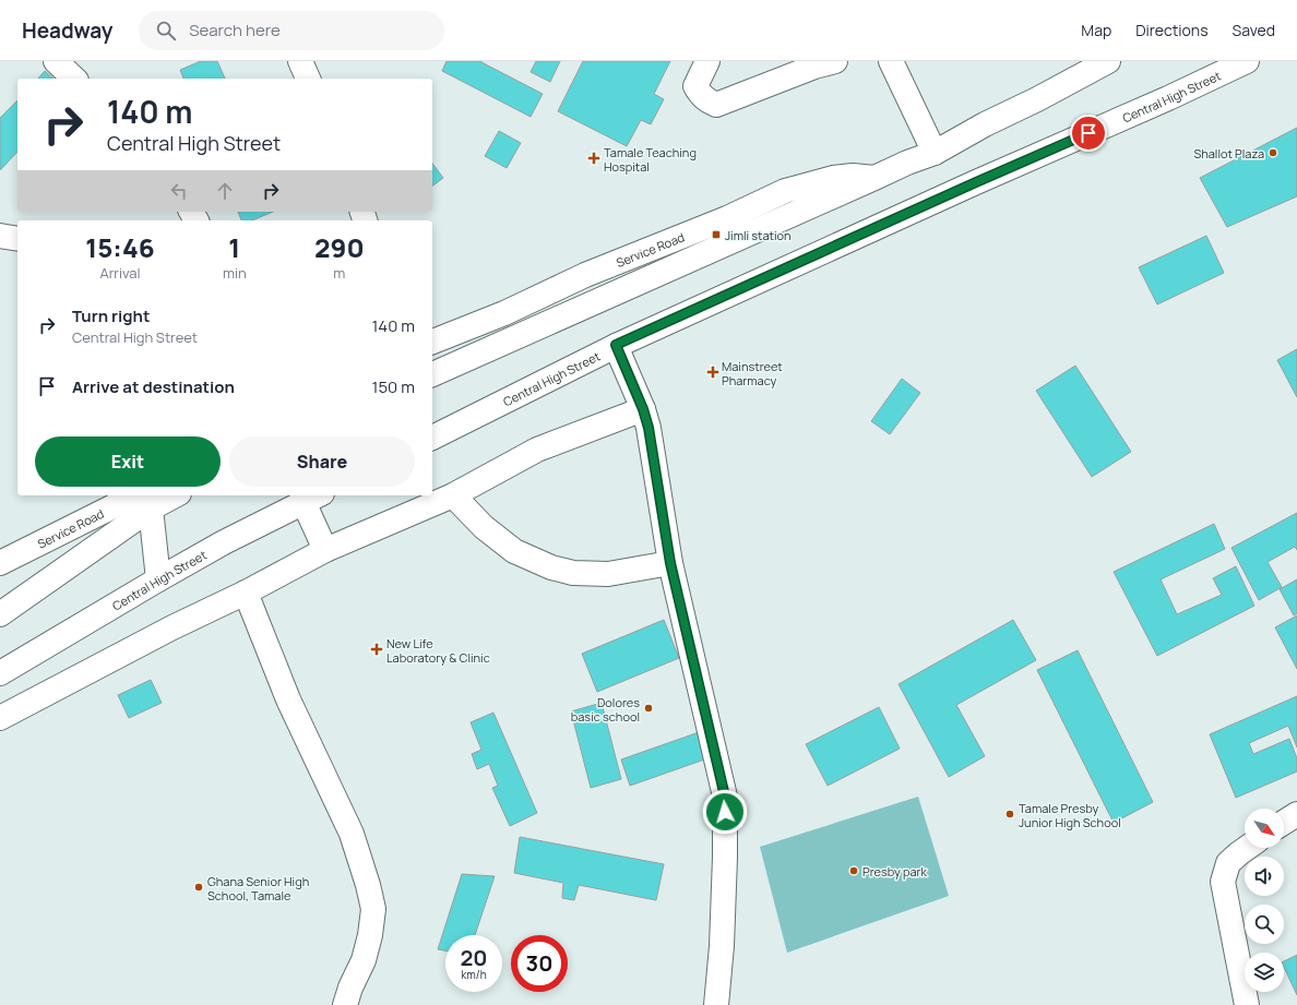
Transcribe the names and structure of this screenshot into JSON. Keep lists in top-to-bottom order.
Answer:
{
  "streets": {
    "main road": ["Central High Street", "Service Road"]
  },
  "places": {
    "other": [
      "Shallot Plaza",
      "Dolores basic school",
      "Tamale Presby Junior High School",
      "Presby park",
      "Ghana Senior High School, Tamale"
    ],
    "health": ["Tamale Teaching Hospital", "Mainstreet Pharmacy", "New Life Laboratory & Clinic"],
    "transit": ["Jimli station"]
  },
  "north": "bottom right",
  "page": {
    "header": "Headway",
    "search": "Search here",
    "nav": ["Map", "Directions", "Saved"],
    "turn": ["140 m", "Central High Street"],
    "eta": [
      "15:46",
      "Arrival",
      "1",
      "min",
      "290",
      "m"
    ],
    "list": [
      {
        "name": "Turn right",
        "note": "Central High Street",
        "value": "140 m"
      },
      {
        "name": "Arrive at destination",
        "value": "150 m"
      }
    ],
    "buttons": ["Exit", "Share"],
    "speed": "20 km/h",
    "limit": "30"
  }
}
